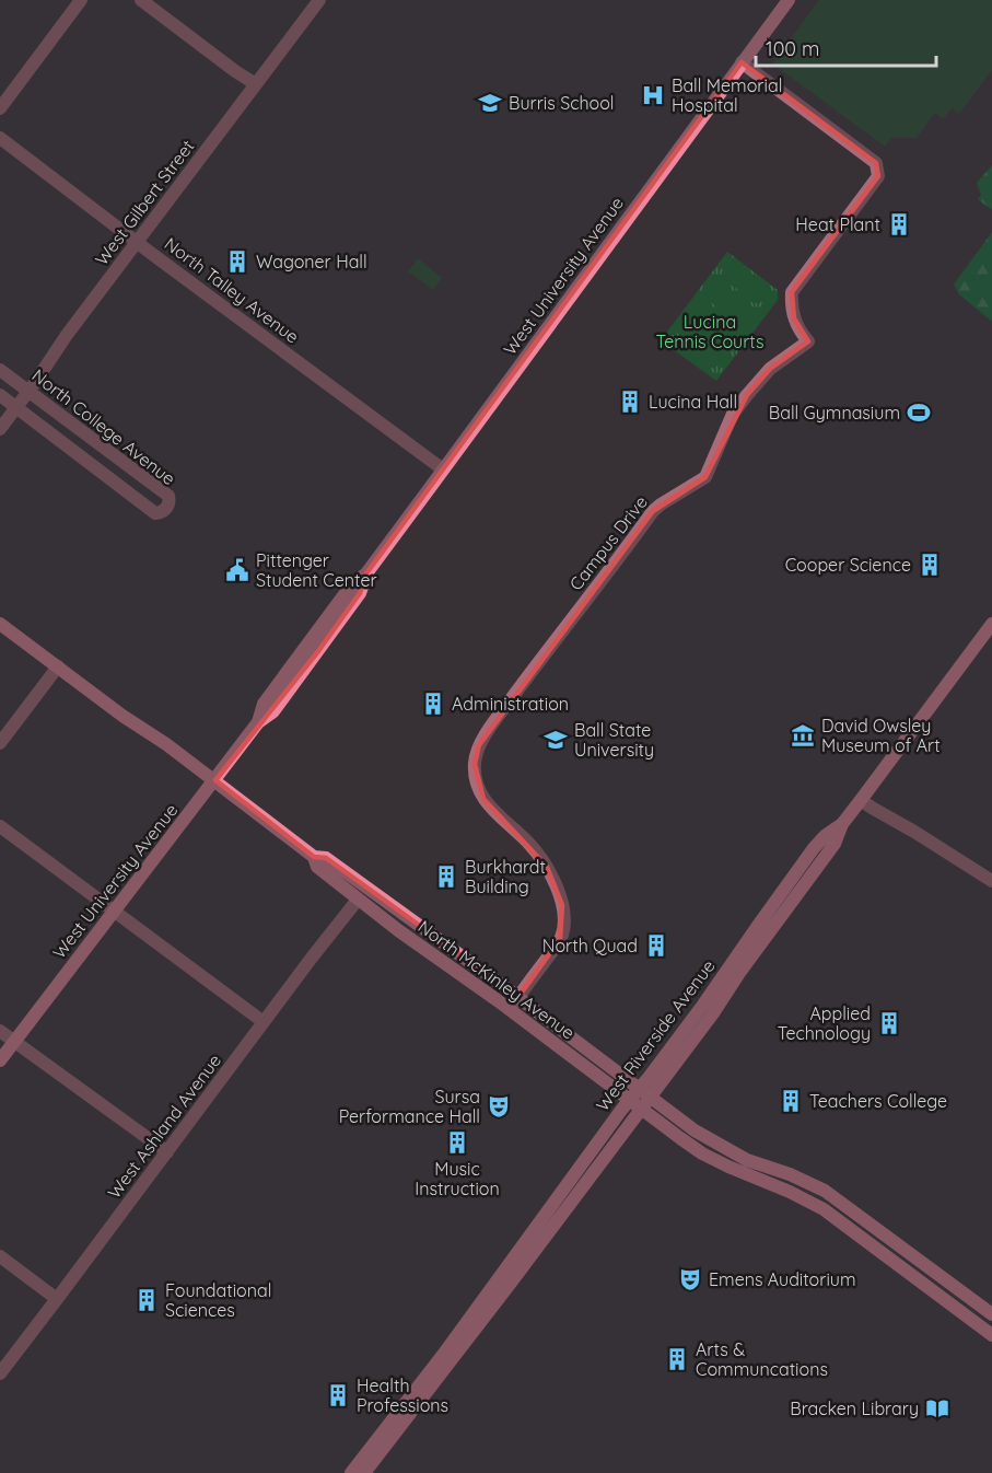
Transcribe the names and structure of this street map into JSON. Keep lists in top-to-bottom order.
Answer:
{
  "streets": {
    "street": [
      "West Gilbert Street",
      "West University Avenue",
      "North Talley Avenue",
      "North College Avenue",
      "Campus Drive",
      "North McKinley Avenue",
      "West Riverside Avenue",
      "West Ashland Avenue"
    ]
  },
  "crossings": [
    ["West Gilbert Street", "North Talley Avenue"],
    ["West Gilbert Street", "North College Avenue"],
    ["West University Avenue", "North Talley Avenue"],
    ["West University Avenue", "Campus Drive"],
    ["West University Avenue", "North McKinley Avenue"],
    ["Campus Drive", "North McKinley Avenue"],
    ["North McKinley Avenue", "West Riverside Avenue"],
    ["North McKinley Avenue", "West Ashland Avenue"]
  ],
  "parks": ["Lucina Tennis Courts"],
  "places": {
    "hospital": ["Ball Memorial Hospital"],
    "school or university": ["Burris School", "Ball State University"],
    "building": [
      "Heat Plant",
      "Wagoner Hall",
      "Lucina Hall",
      "Cooper Science",
      "Administration",
      "Burkhardt Building",
      "North Quad",
      "Applied Technology",
      "Teachers College",
      "Music Instruction",
      "Foundational Sciences",
      "Arts & Communcations",
      "Health Professions"
    ],
    "sports": ["Ball Gymnasium"],
    "public building": ["Pittenger Student Center"],
    "museum": ["David Owsley Museum of Art"],
    "theatre": ["Sursa Performance Hall", "Emens Auditorium"],
    "library": ["Bracken Library"]
  },
  "scale_bar": "100 m"
}
